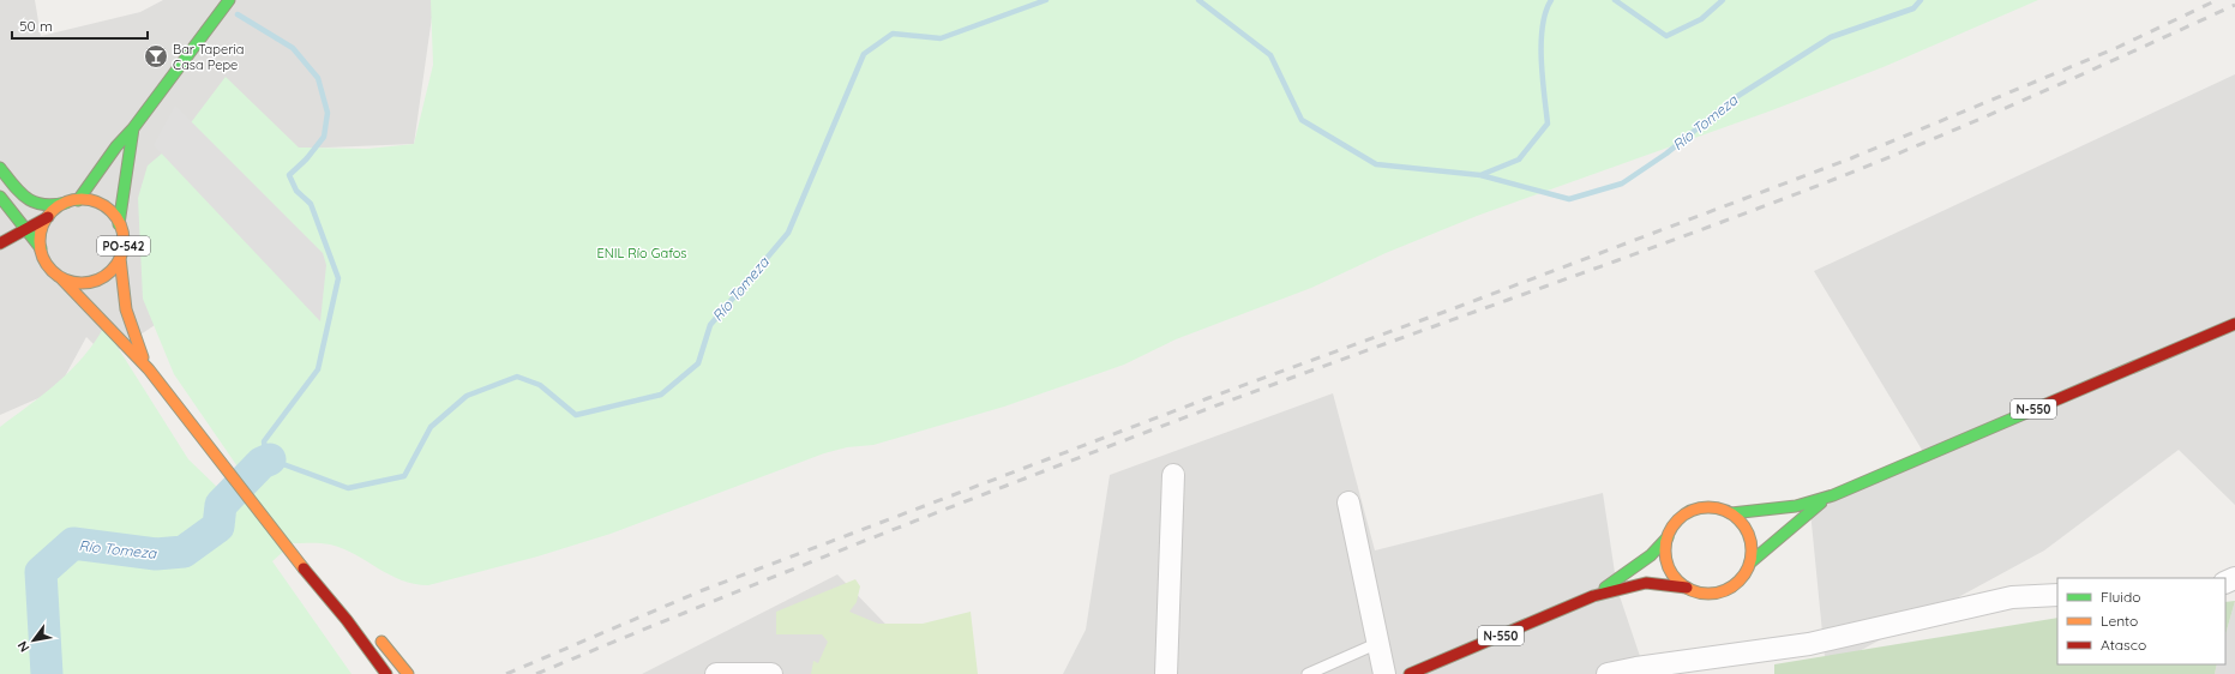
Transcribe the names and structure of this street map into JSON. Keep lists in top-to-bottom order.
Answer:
{
  "streets": {
    "main road": ["PO-542", "N-550"]
  },
  "water": ["Río Tomeza"],
  "parks": ["ENIL Río Gafos"],
  "places": {
    "bar": ["Bar Taperia Casa Pepe"]
  },
  "legend": ["Fluido", "Lento", "Atasco"],
  "scale_bar": "50 m",
  "north": "bottom left"
}
